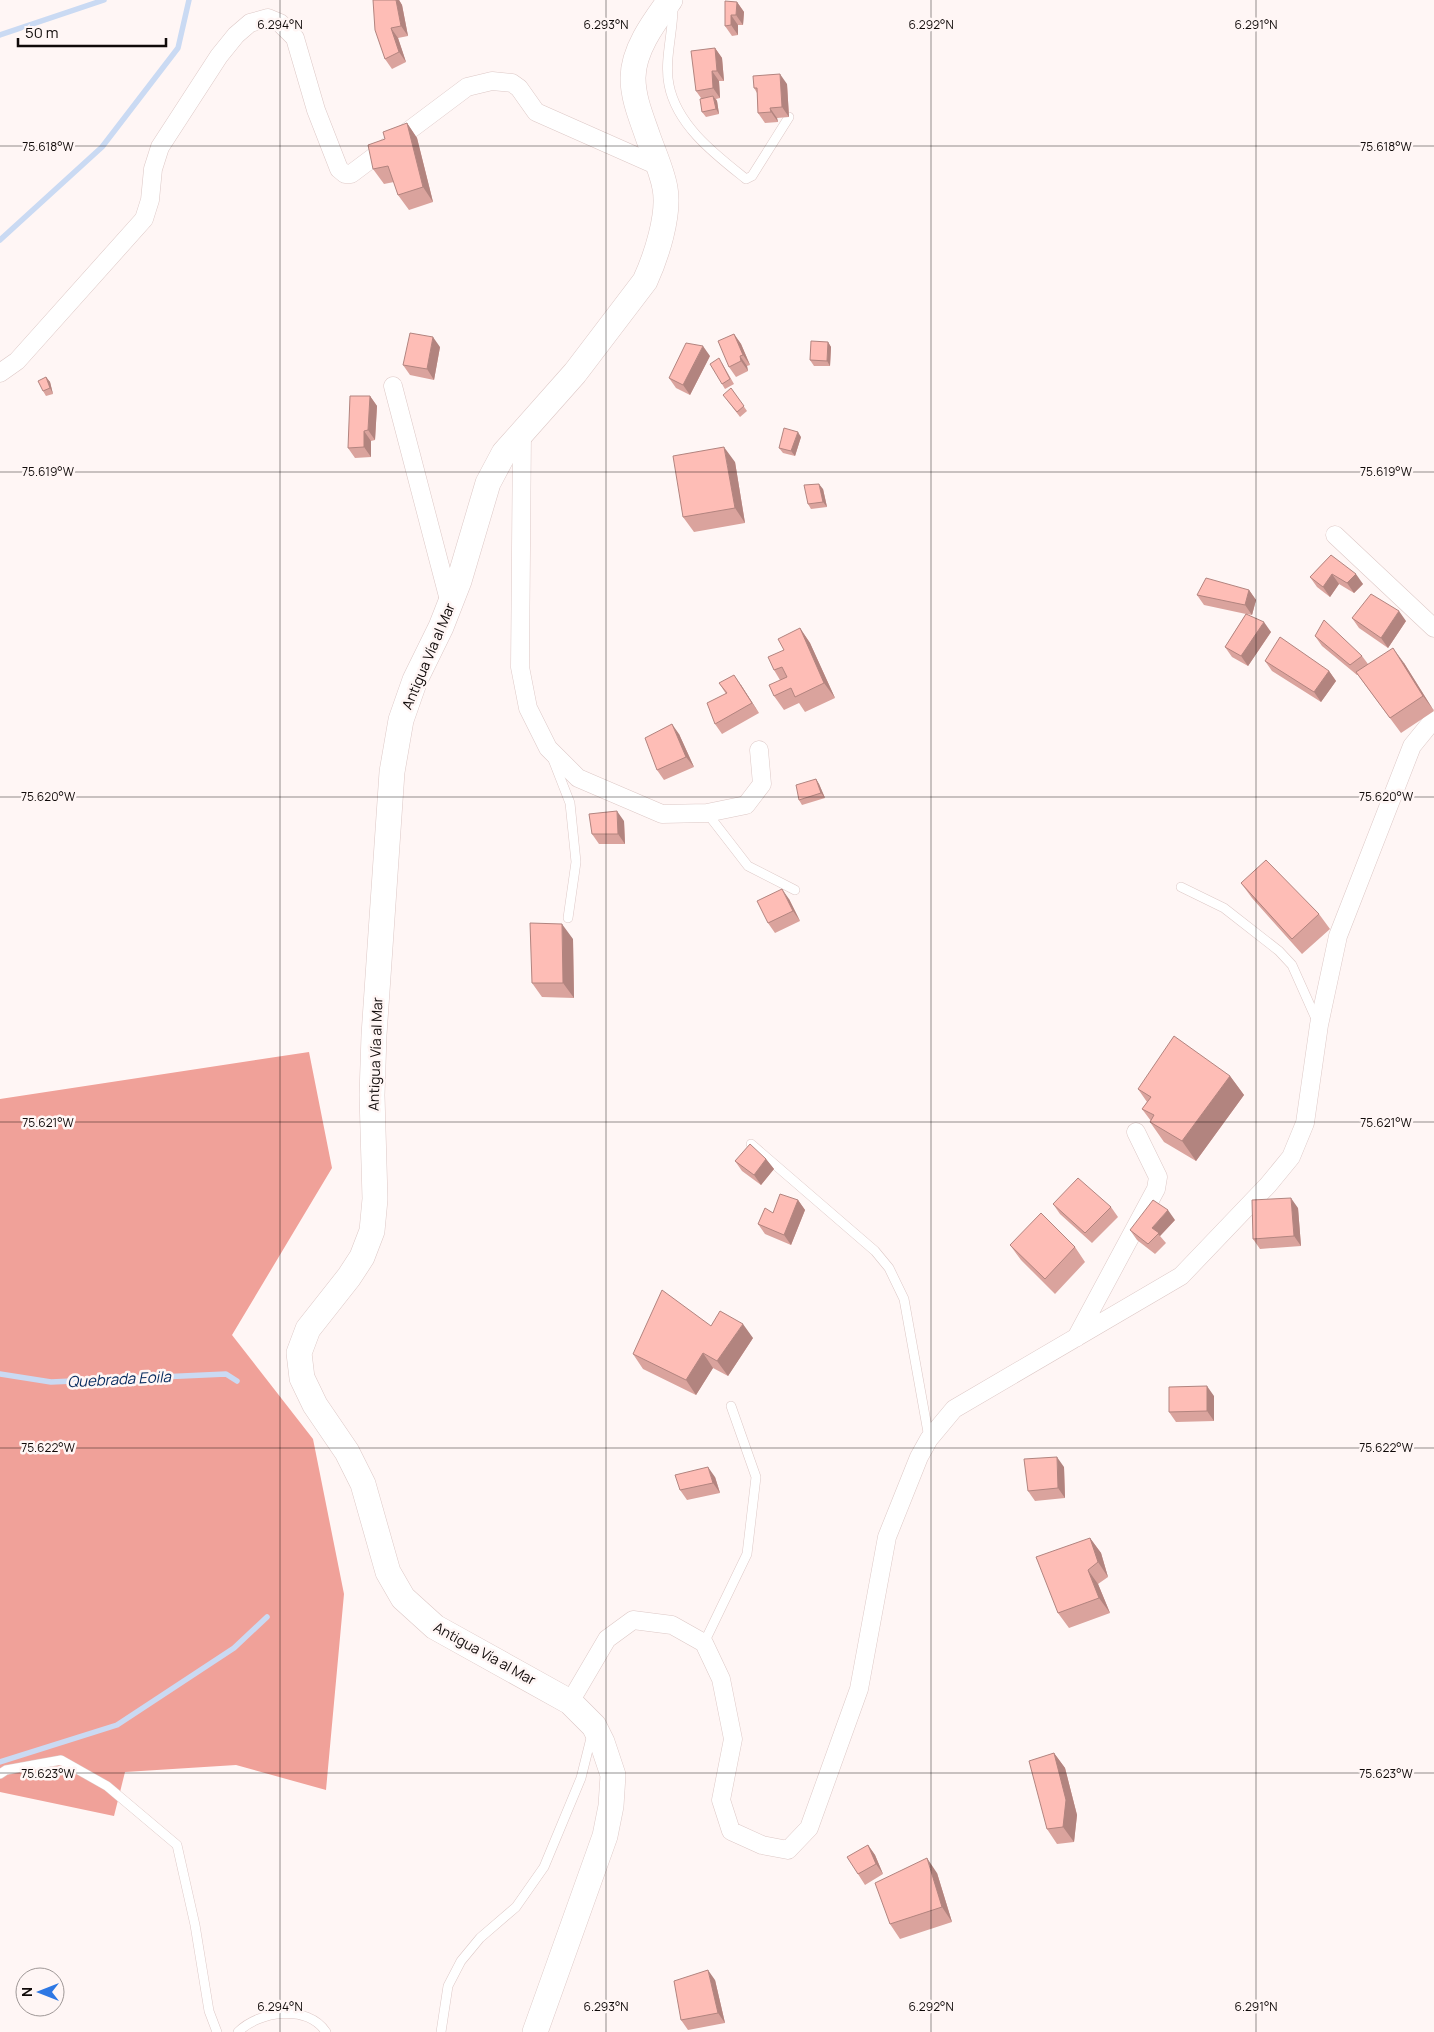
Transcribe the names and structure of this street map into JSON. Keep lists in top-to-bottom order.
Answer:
{
  "streets": {
    "main road": ["Antigua Vía al Mar"]
  },
  "water": ["Quebrada Eoila"],
  "scale_bar": "50 m",
  "north": "left",
  "coordinates": [
    "6.294°N",
    "6.293°N",
    "6.292°N",
    "6.291°N",
    "75.618°W",
    "75.619°W",
    "75.620°W",
    "75.621°W",
    "75.622°W",
    "75.623°W"
  ]
}
